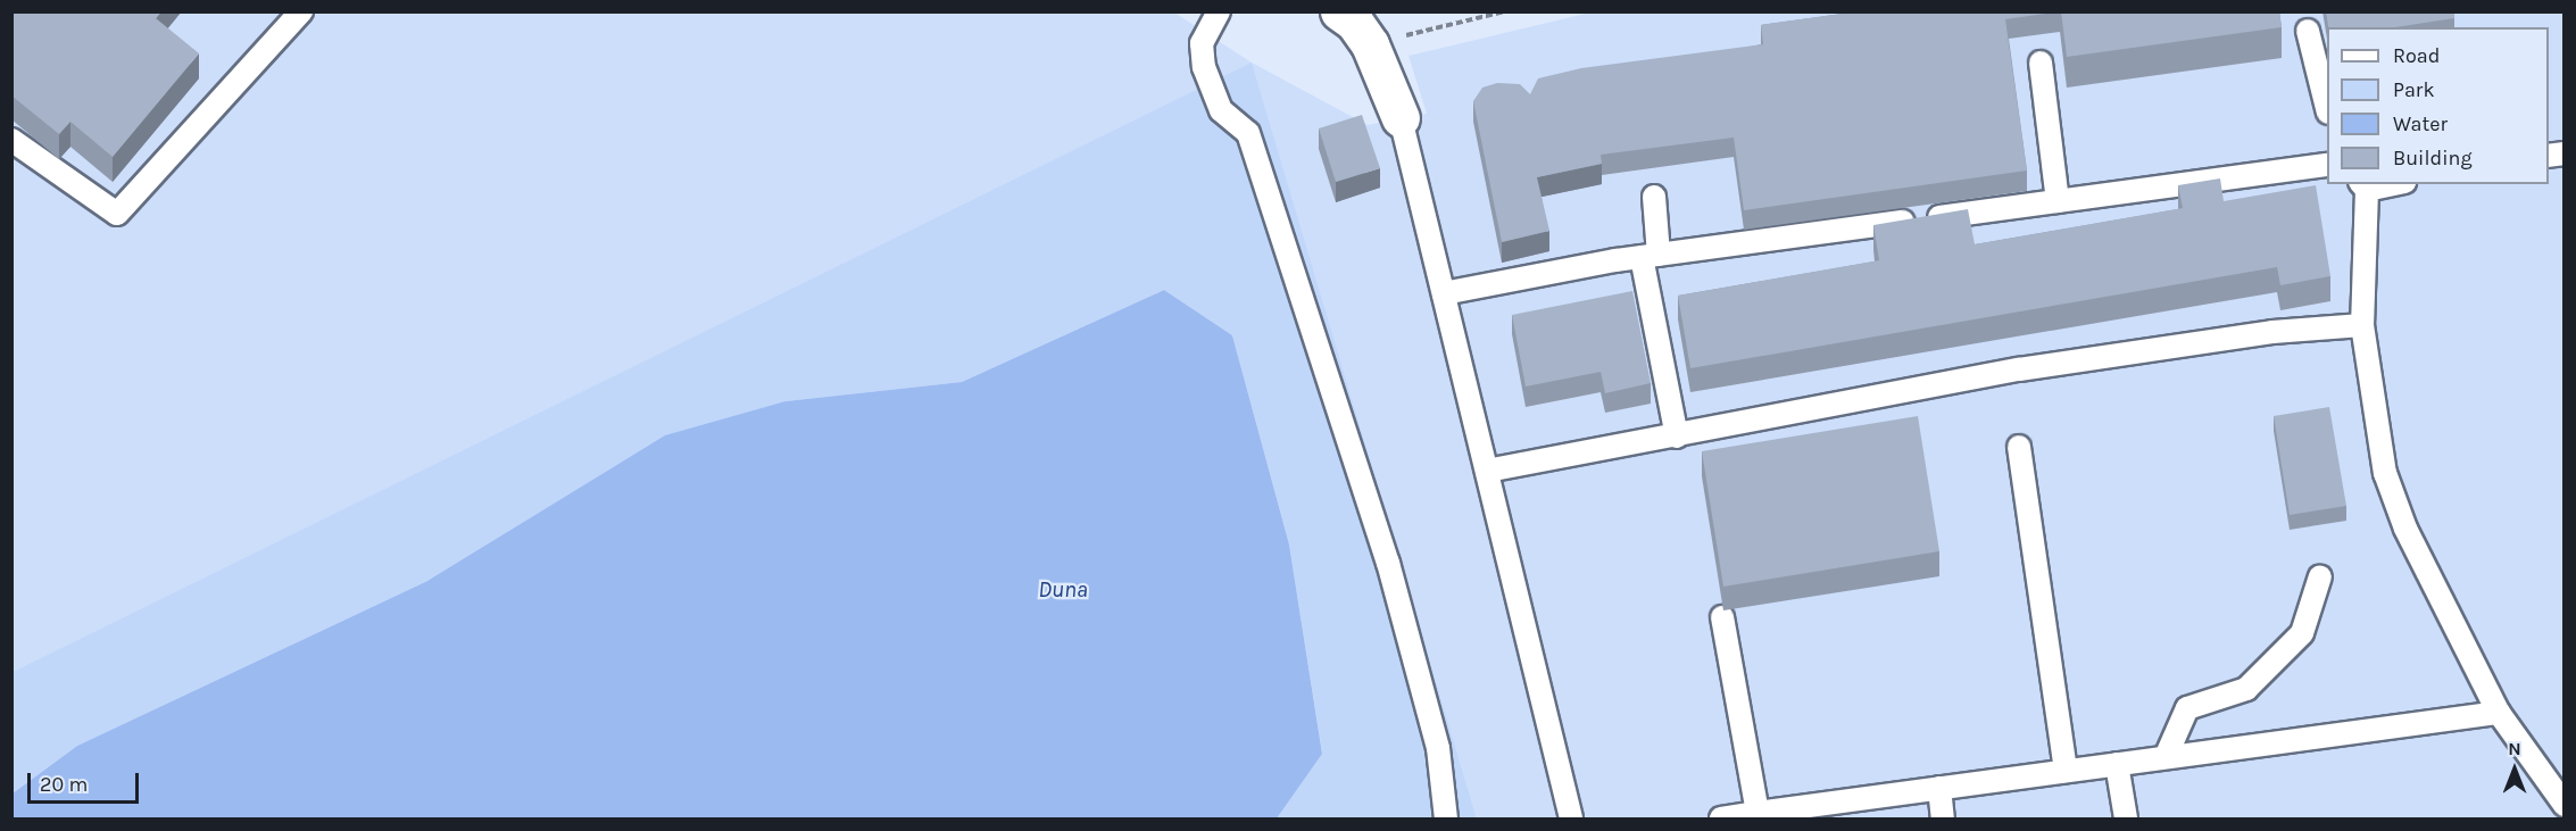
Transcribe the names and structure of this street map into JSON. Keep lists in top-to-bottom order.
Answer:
{
  "water": ["Duna"],
  "legend": [
    "Road",
    "Park",
    "Water",
    "Building"
  ],
  "scale_bar": "20 m",
  "north": "top"
}
